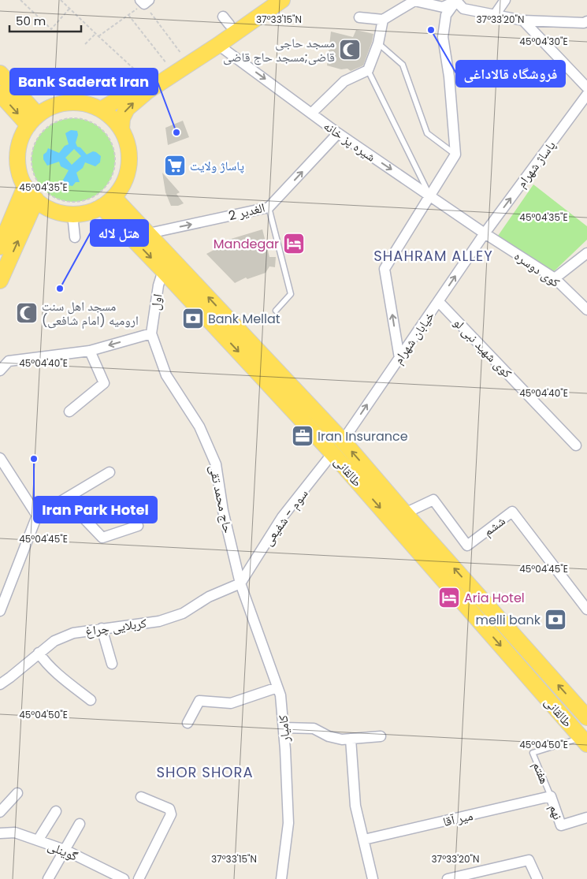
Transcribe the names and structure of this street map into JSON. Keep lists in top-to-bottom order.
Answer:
{
  "streets": {
    "main road": ["طالقانی"],
    "street": [
      "شیره پز خانه",
      "پاساژ شهرام",
      "2 الغدیر",
      "کوی دوسره",
      "اول",
      "خیابان شهرام",
      "کوی شهید نبی لو",
      "حاج محمد تقی",
      "سوم - شفیعی",
      "ششم",
      "کربلایی چراغ",
      "کامیار",
      "نهم",
      "میر آقا",
      "گوینلی"
    ],
    "lane": ["هفتم"]
  },
  "crossings": [
    ["شیره پز خانه", "پاساژ شهرام"],
    ["شیره پز خانه", "2 الغدیر"],
    ["شیره پز خانه", "کوی دوسره"],
    ["شیره پز خانه", "خیابان شهرام"],
    ["پاساژ شهرام", "کوی دوسره"],
    ["پاساژ شهرام", "خیابان شهرام"],
    ["2 الغدیر", "طالقانی"],
    ["کوی دوسره", "خیابان شهرام"],
    ["اول", "طالقانی"],
    ["اول", "حاج محمد تقی"],
    ["خیابان شهرام", "کوی شهید نبی لو"],
    ["خیابان شهرام", "طالقانی"],
    ["طالقانی", "سوم - شفیعی"],
    ["طالقانی", "ششم"],
    ["طالقانی", "هفتم"],
    ["حاج محمد تقی", "سوم - شفیعی"],
    ["حاج محمد تقی", "کربلایی چراغ"],
    ["حاج محمد تقی", "کامیار"],
    ["سوم - شفیعی", "کربلایی چراغ"],
    ["سوم - شفیعی", "کامیار"],
    ["کربلایی چراغ", "کامیار"],
    ["هفتم", "نهم"],
    ["هفتم", "میر آقا"],
    ["نهم", "میر آقا"]
  ],
  "one_way": ["شیره پز خانه", "2 الغدیر", "خیابان شهرام"],
  "districts": ["SHAHRAM ALLEY", "SHOR SHORA"],
  "places": {
    "other": [
      "فروشگاه قالاداغی",
      "Bank Saderat Iran",
      "هتل لاله",
      "Iran Park Hotel"
    ],
    "mosque": ["مسجد حاجی قاضی;مسجد حاج قاضی", "مسجد اهل سنت ارومیه (امام شافعی)"],
    "supermarket": ["پاساژ ولایت"],
    "hotel": ["Mandegar", "Aria Hotel"],
    "bank": ["Bank Mellat", "melli bank"],
    "office": ["Iran Insurance"]
  },
  "scale_bar": "50 m",
  "coordinates": [
    "37°33'15\"N",
    "37°33'20\"N",
    "45°04'30\"E",
    "45°04'35\"E",
    "45°04'40\"E",
    "45°04'45\"E",
    "45°04'50\"E"
  ]
}
